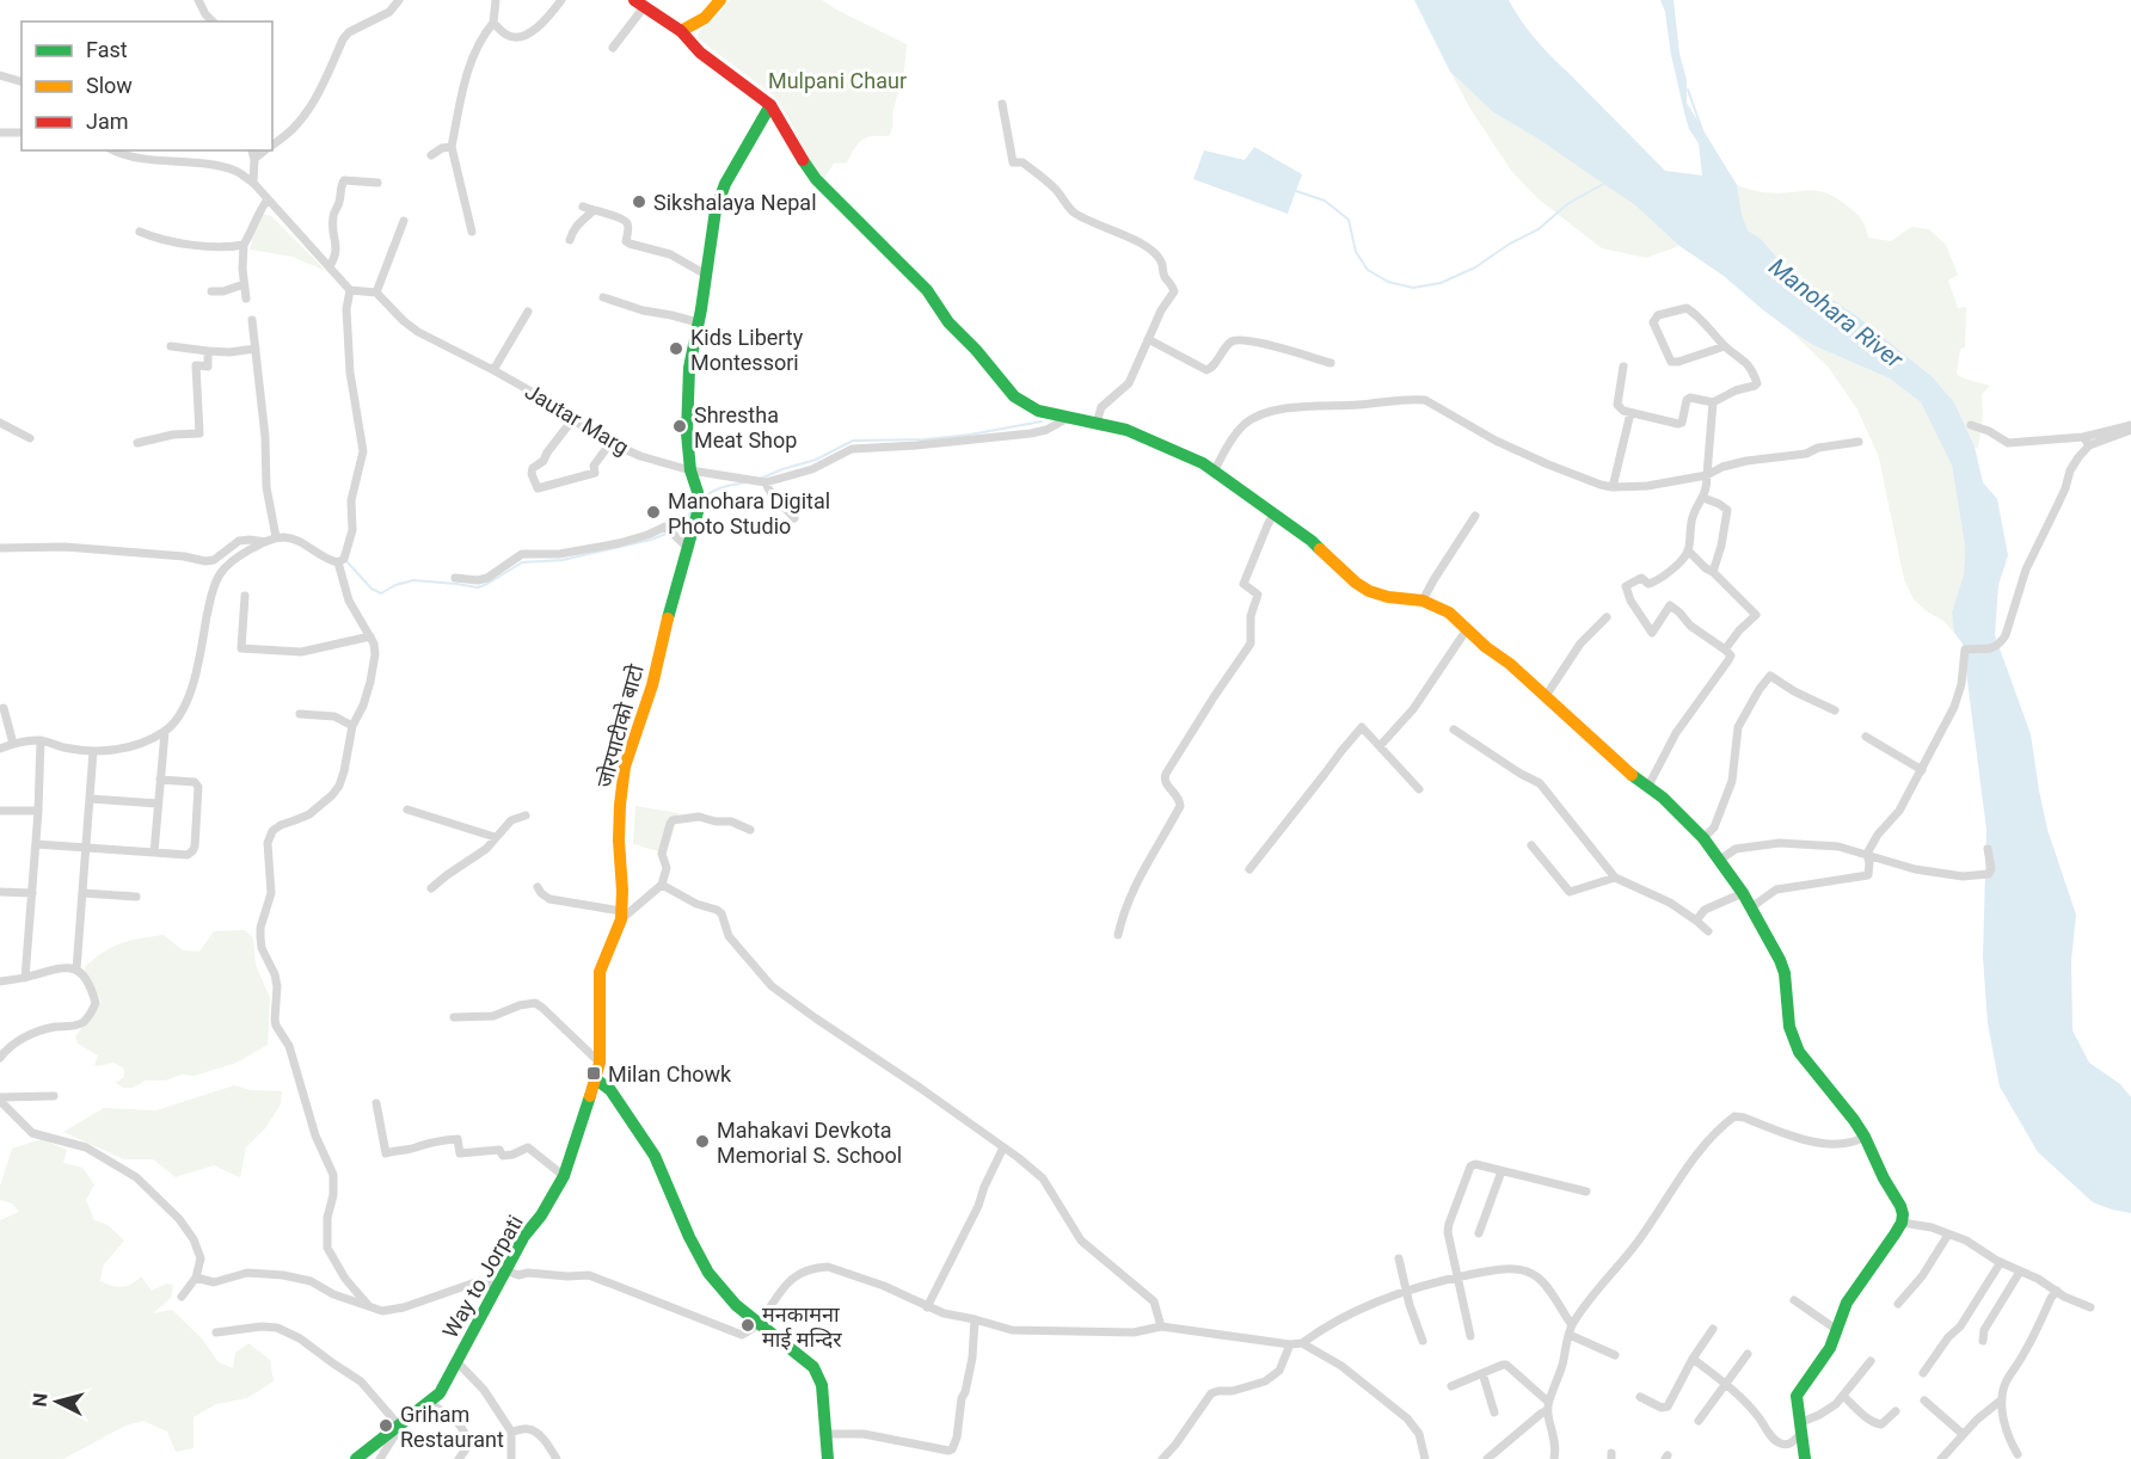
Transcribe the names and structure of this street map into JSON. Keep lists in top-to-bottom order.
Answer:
{
  "streets": {
    "street": ["Jautar Marg", "जोरपाटीको बाटो", "Way to Jorpati"]
  },
  "crossings": [
    ["Jautar Marg", "जोरपाटीको बाटो"],
    ["जोरपाटीको बाटो", "Way to Jorpati"]
  ],
  "water": ["Manohara River"],
  "parks": ["Mulpani Chaur"],
  "places": {
    "other": [
      "Sikshalaya Nepal",
      "Kids Liberty Montessori",
      "Shrestha Meat Shop",
      "Manohara Digital Photo Studio",
      "Mahakavi Devkota Memorial S. School",
      "मनकामना माई मन्दिर",
      "Griham Restaurant"
    ],
    "transit": ["Milan Chowk"]
  },
  "legend": ["Fast", "Slow", "Jam"],
  "north": "left"
}
